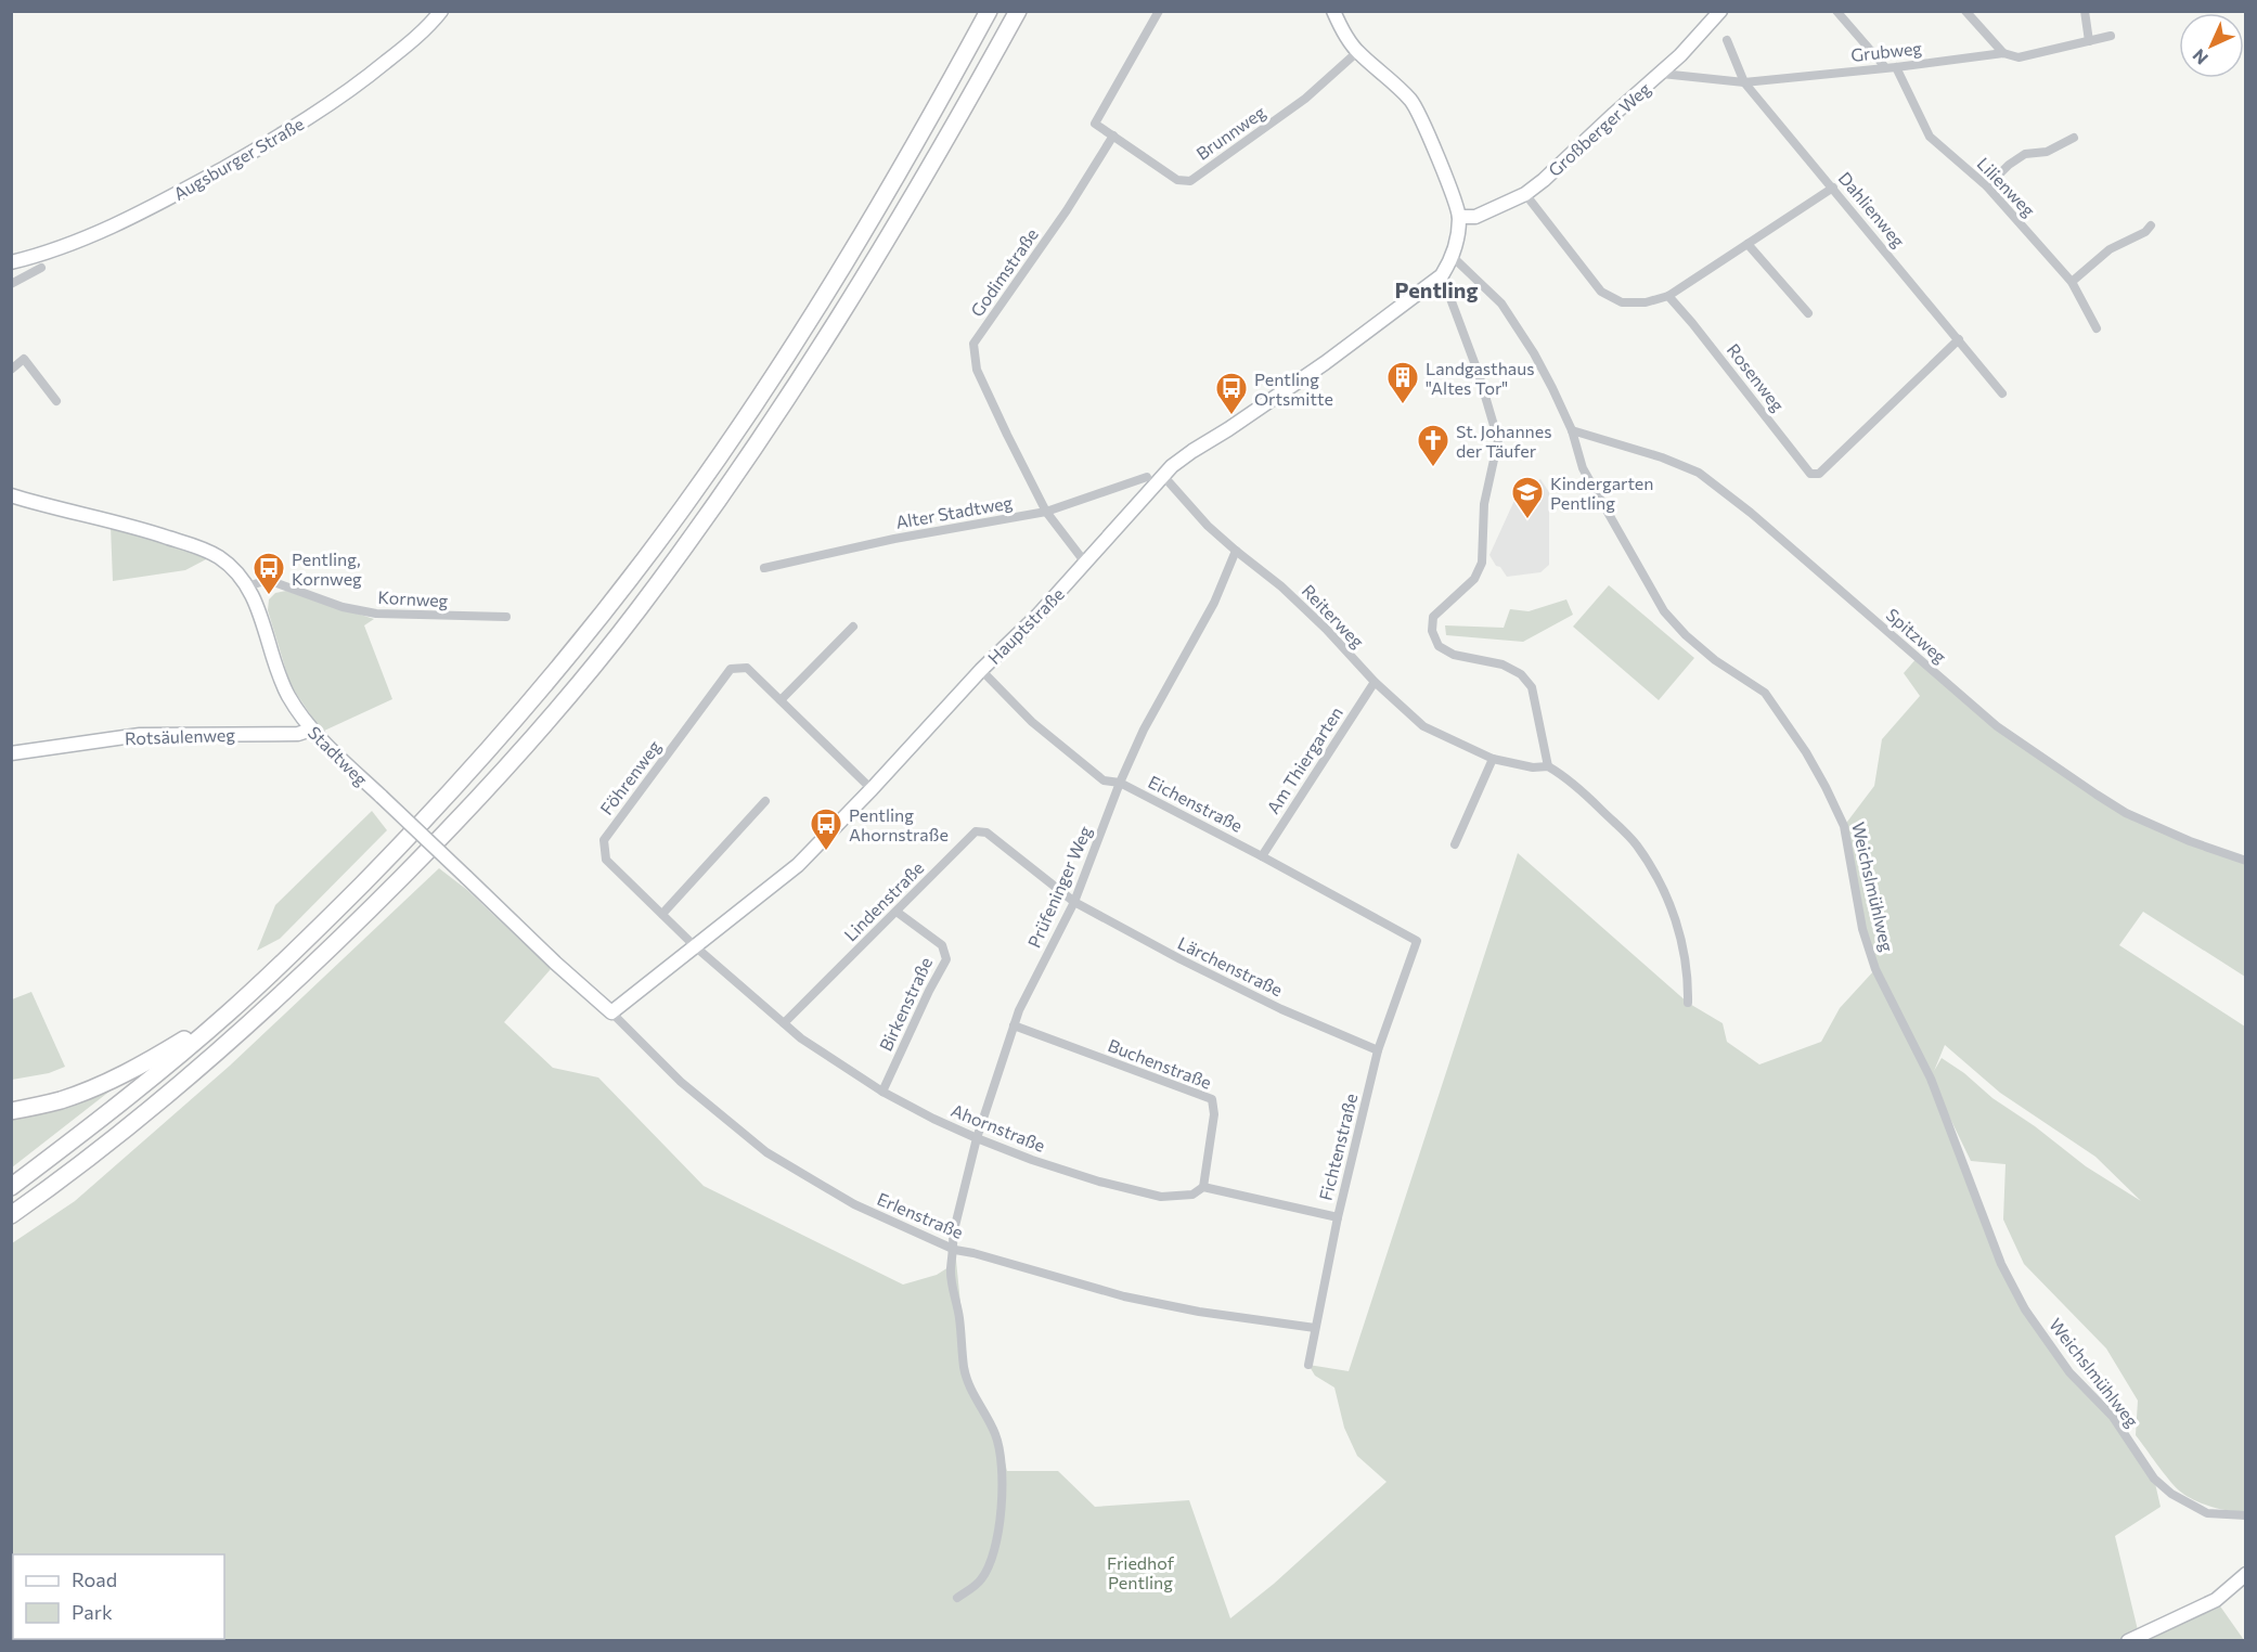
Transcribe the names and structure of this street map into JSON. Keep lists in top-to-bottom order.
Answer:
{
  "streets": {
    "street": [
      "Grubweg",
      "Großberger Weg",
      "Brunnweg",
      "Augsburger Straße",
      "Lilienweg",
      "Dahlienweg",
      "Godimstraße",
      "Rosenweg",
      "Alter Stadtweg",
      "Kornweg",
      "Reiterweg",
      "Hauptstraße",
      "Spitzweg",
      "Rotsäulenweg",
      "Stadtweg",
      "Am Thiergarten",
      "Föhrenweg",
      "Eichenstraße",
      "Prüfeninger Weg",
      "Weichslmühlweg",
      "Lindenstraße",
      "Lärchenstraße",
      "Birkenstraße",
      "Buchenstraße",
      "Ahornstraße",
      "Fichtenstraße",
      "Erlenstraße"
    ]
  },
  "crossings": [
    ["Grubweg", "Großberger Weg"],
    ["Grubweg", "Lilienweg"],
    ["Grubweg", "Dahlienweg"],
    ["Brunnweg", "Godimstraße"],
    ["Dahlienweg", "Rosenweg"],
    ["Godimstraße", "Alter Stadtweg"],
    ["Godimstraße", "Hauptstraße"],
    ["Kornweg", "Stadtweg"],
    ["Reiterweg", "Hauptstraße"],
    ["Reiterweg", "Am Thiergarten"],
    ["Reiterweg", "Prüfeninger Weg"],
    ["Hauptstraße", "Stadtweg"],
    ["Hauptstraße", "Föhrenweg"],
    ["Hauptstraße", "Eichenstraße"],
    ["Hauptstraße", "Weichslmühlweg"],
    ["Hauptstraße", "Ahornstraße"],
    ["Hauptstraße", "Erlenstraße"],
    ["Spitzweg", "Weichslmühlweg"],
    ["Rotsäulenweg", "Stadtweg"],
    ["Stadtweg", "Erlenstraße"],
    ["Am Thiergarten", "Eichenstraße"],
    ["Föhrenweg", "Ahornstraße"],
    ["Eichenstraße", "Prüfeninger Weg"],
    ["Eichenstraße", "Fichtenstraße"],
    ["Prüfeninger Weg", "Lindenstraße"],
    ["Prüfeninger Weg", "Lärchenstraße"],
    ["Prüfeninger Weg", "Buchenstraße"],
    ["Prüfeninger Weg", "Ahornstraße"],
    ["Prüfeninger Weg", "Erlenstraße"],
    ["Lindenstraße", "Lärchenstraße"],
    ["Lindenstraße", "Birkenstraße"],
    ["Lindenstraße", "Ahornstraße"],
    ["Lärchenstraße", "Fichtenstraße"],
    ["Birkenstraße", "Ahornstraße"],
    ["Buchenstraße", "Ahornstraße"],
    ["Ahornstraße", "Fichtenstraße"],
    ["Fichtenstraße", "Erlenstraße"]
  ],
  "districts": ["Pentling"],
  "parks": ["Friedhof Pentling"],
  "places": {
    "building": ["Landgasthaus \"Altes Tor\""],
    "bus stop": ["Pentling Ortsmitte", "Pentling, Kornweg", "Pentling Ahornstraße"],
    "church": ["St. Johannes der Täufer"],
    "school or university": ["Kindergarten Pentling"]
  },
  "legend": ["Road", "Park"],
  "north": "bottom left"
}
